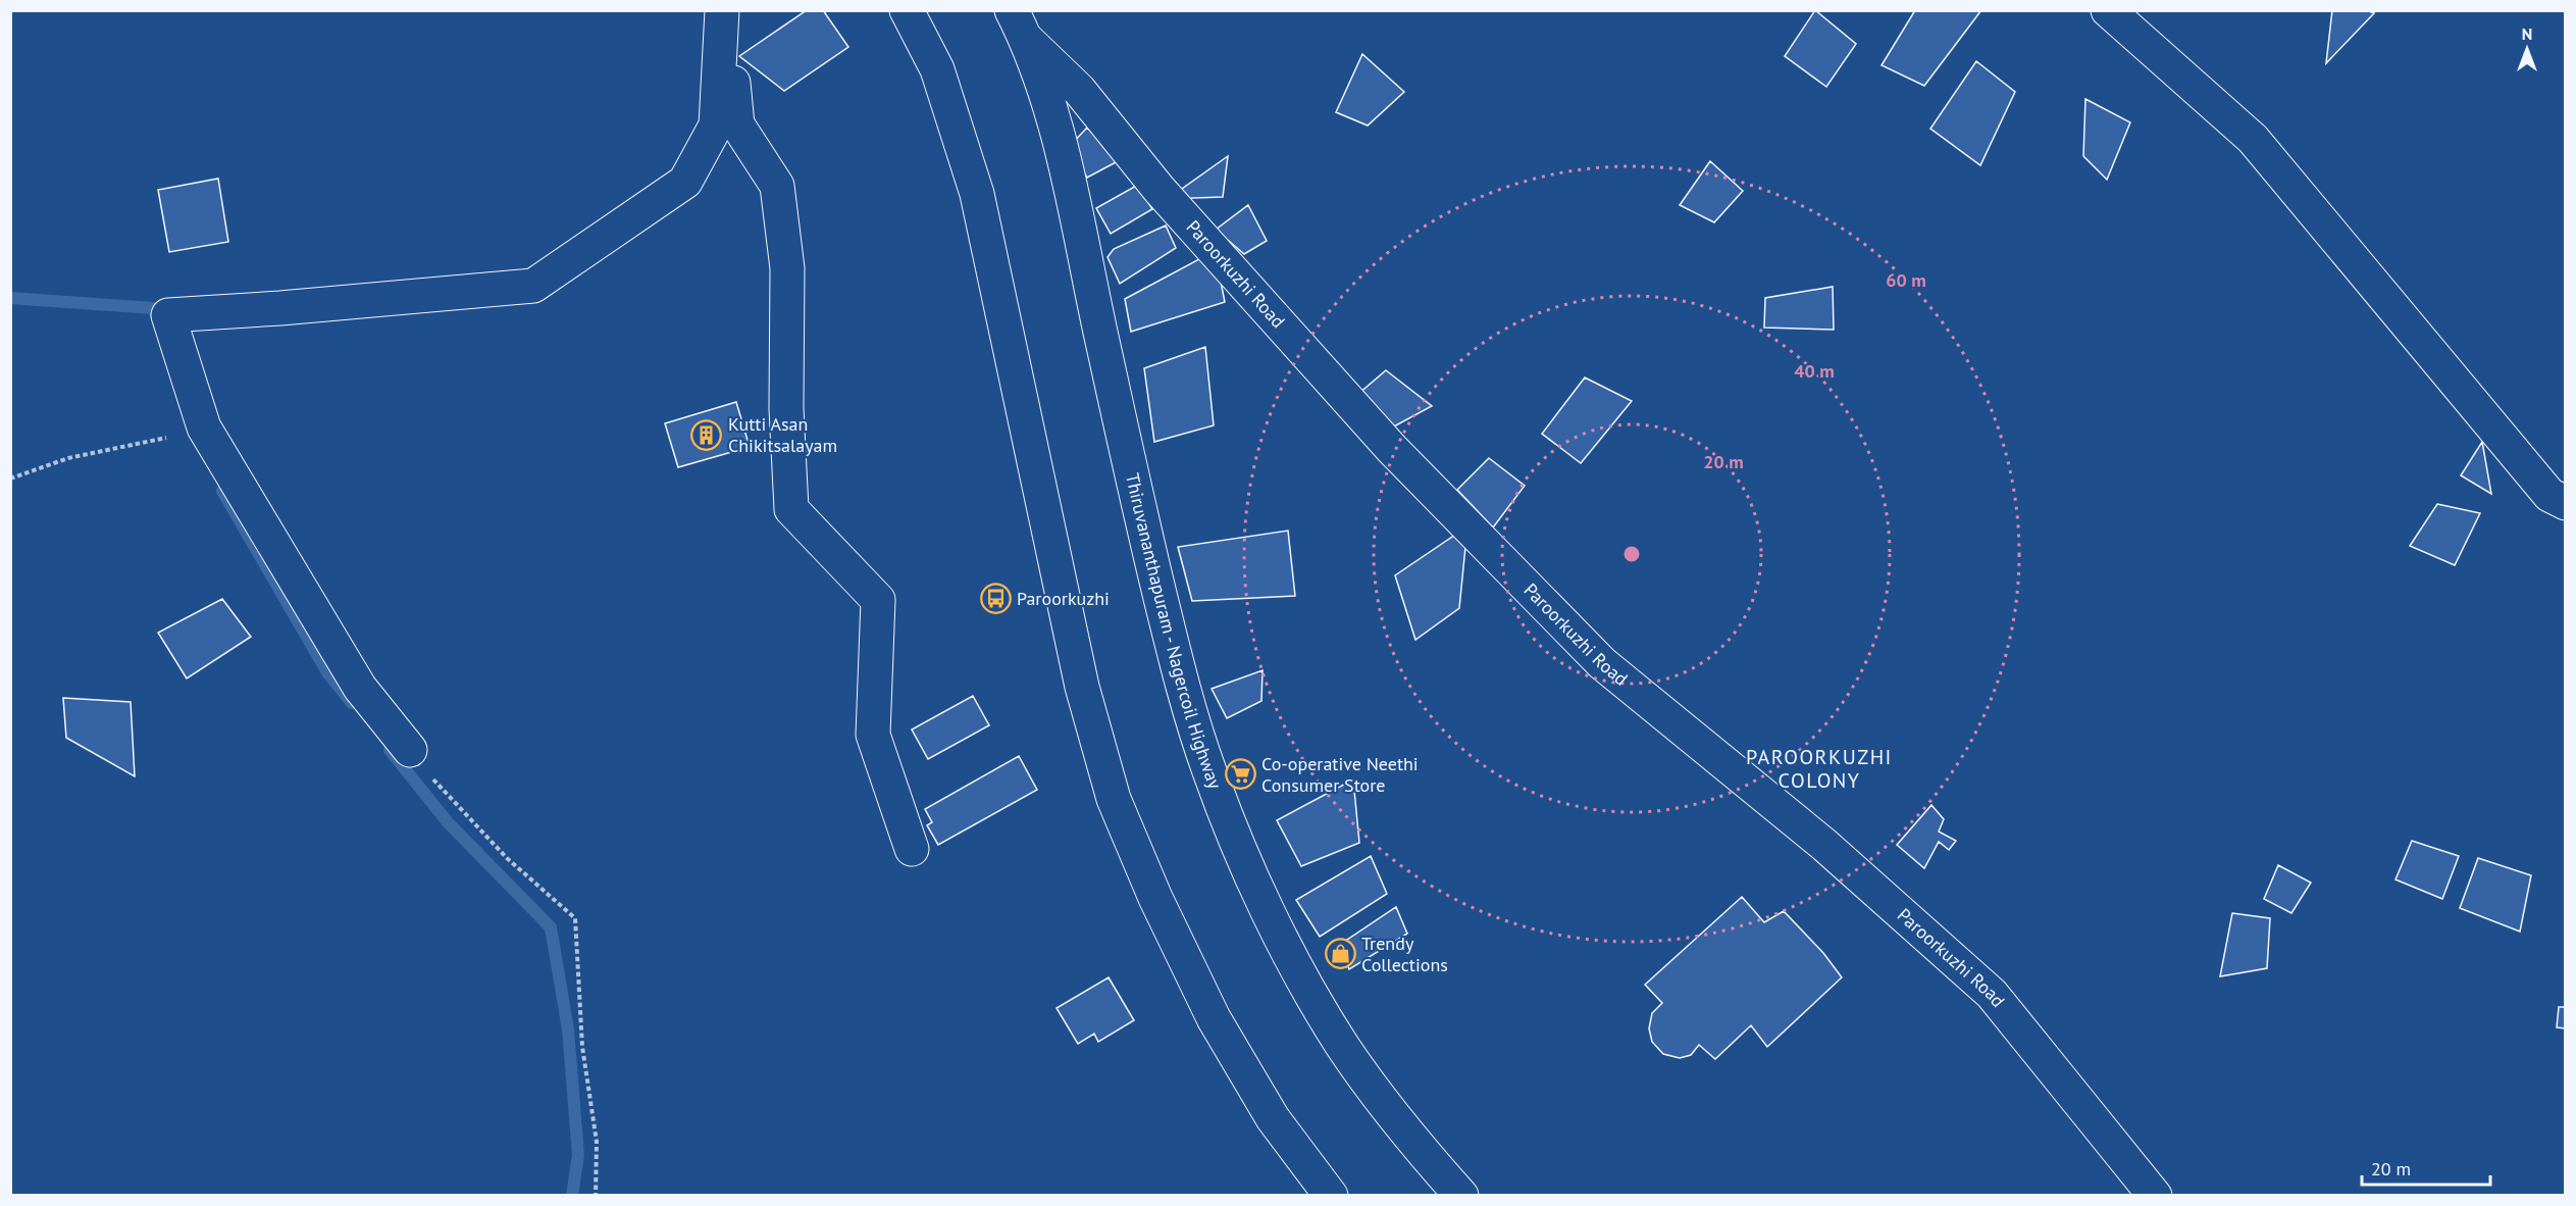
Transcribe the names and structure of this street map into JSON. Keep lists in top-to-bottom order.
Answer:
{
  "streets": {
    "street": ["Paroorkuzhi Road", "Thiruvananthapuram - Nagercoil Highway"]
  },
  "crossings": [
    ["Paroorkuzhi Road", "Thiruvananthapuram - Nagercoil Highway"]
  ],
  "districts": ["PAROORKUZHI COLONY"],
  "places": {
    "building": ["Kutti Asan Chikitsalayam"],
    "bus stop": ["Paroorkuzhi"],
    "supermarket": ["Co-operative Neethi Consumer Store"],
    "shop": ["Trendy Collections"]
  },
  "scale_bar": "20 m",
  "north": "top",
  "rings": ["60 m", "40 m", "20 m"]
}
